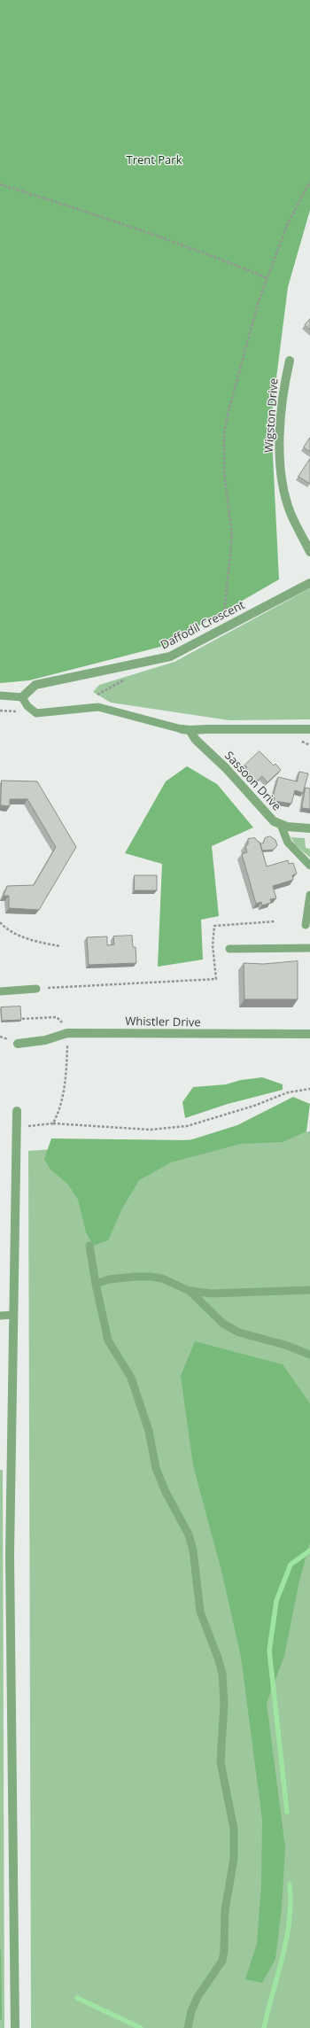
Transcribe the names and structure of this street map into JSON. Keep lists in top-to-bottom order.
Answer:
{
  "streets": {
    "street": [
      "Wigston Drive",
      "Daffodil Crescent",
      "Sassoon Drive",
      "Whistler Drive"
    ]
  },
  "parks": ["Trent Park"]
}
